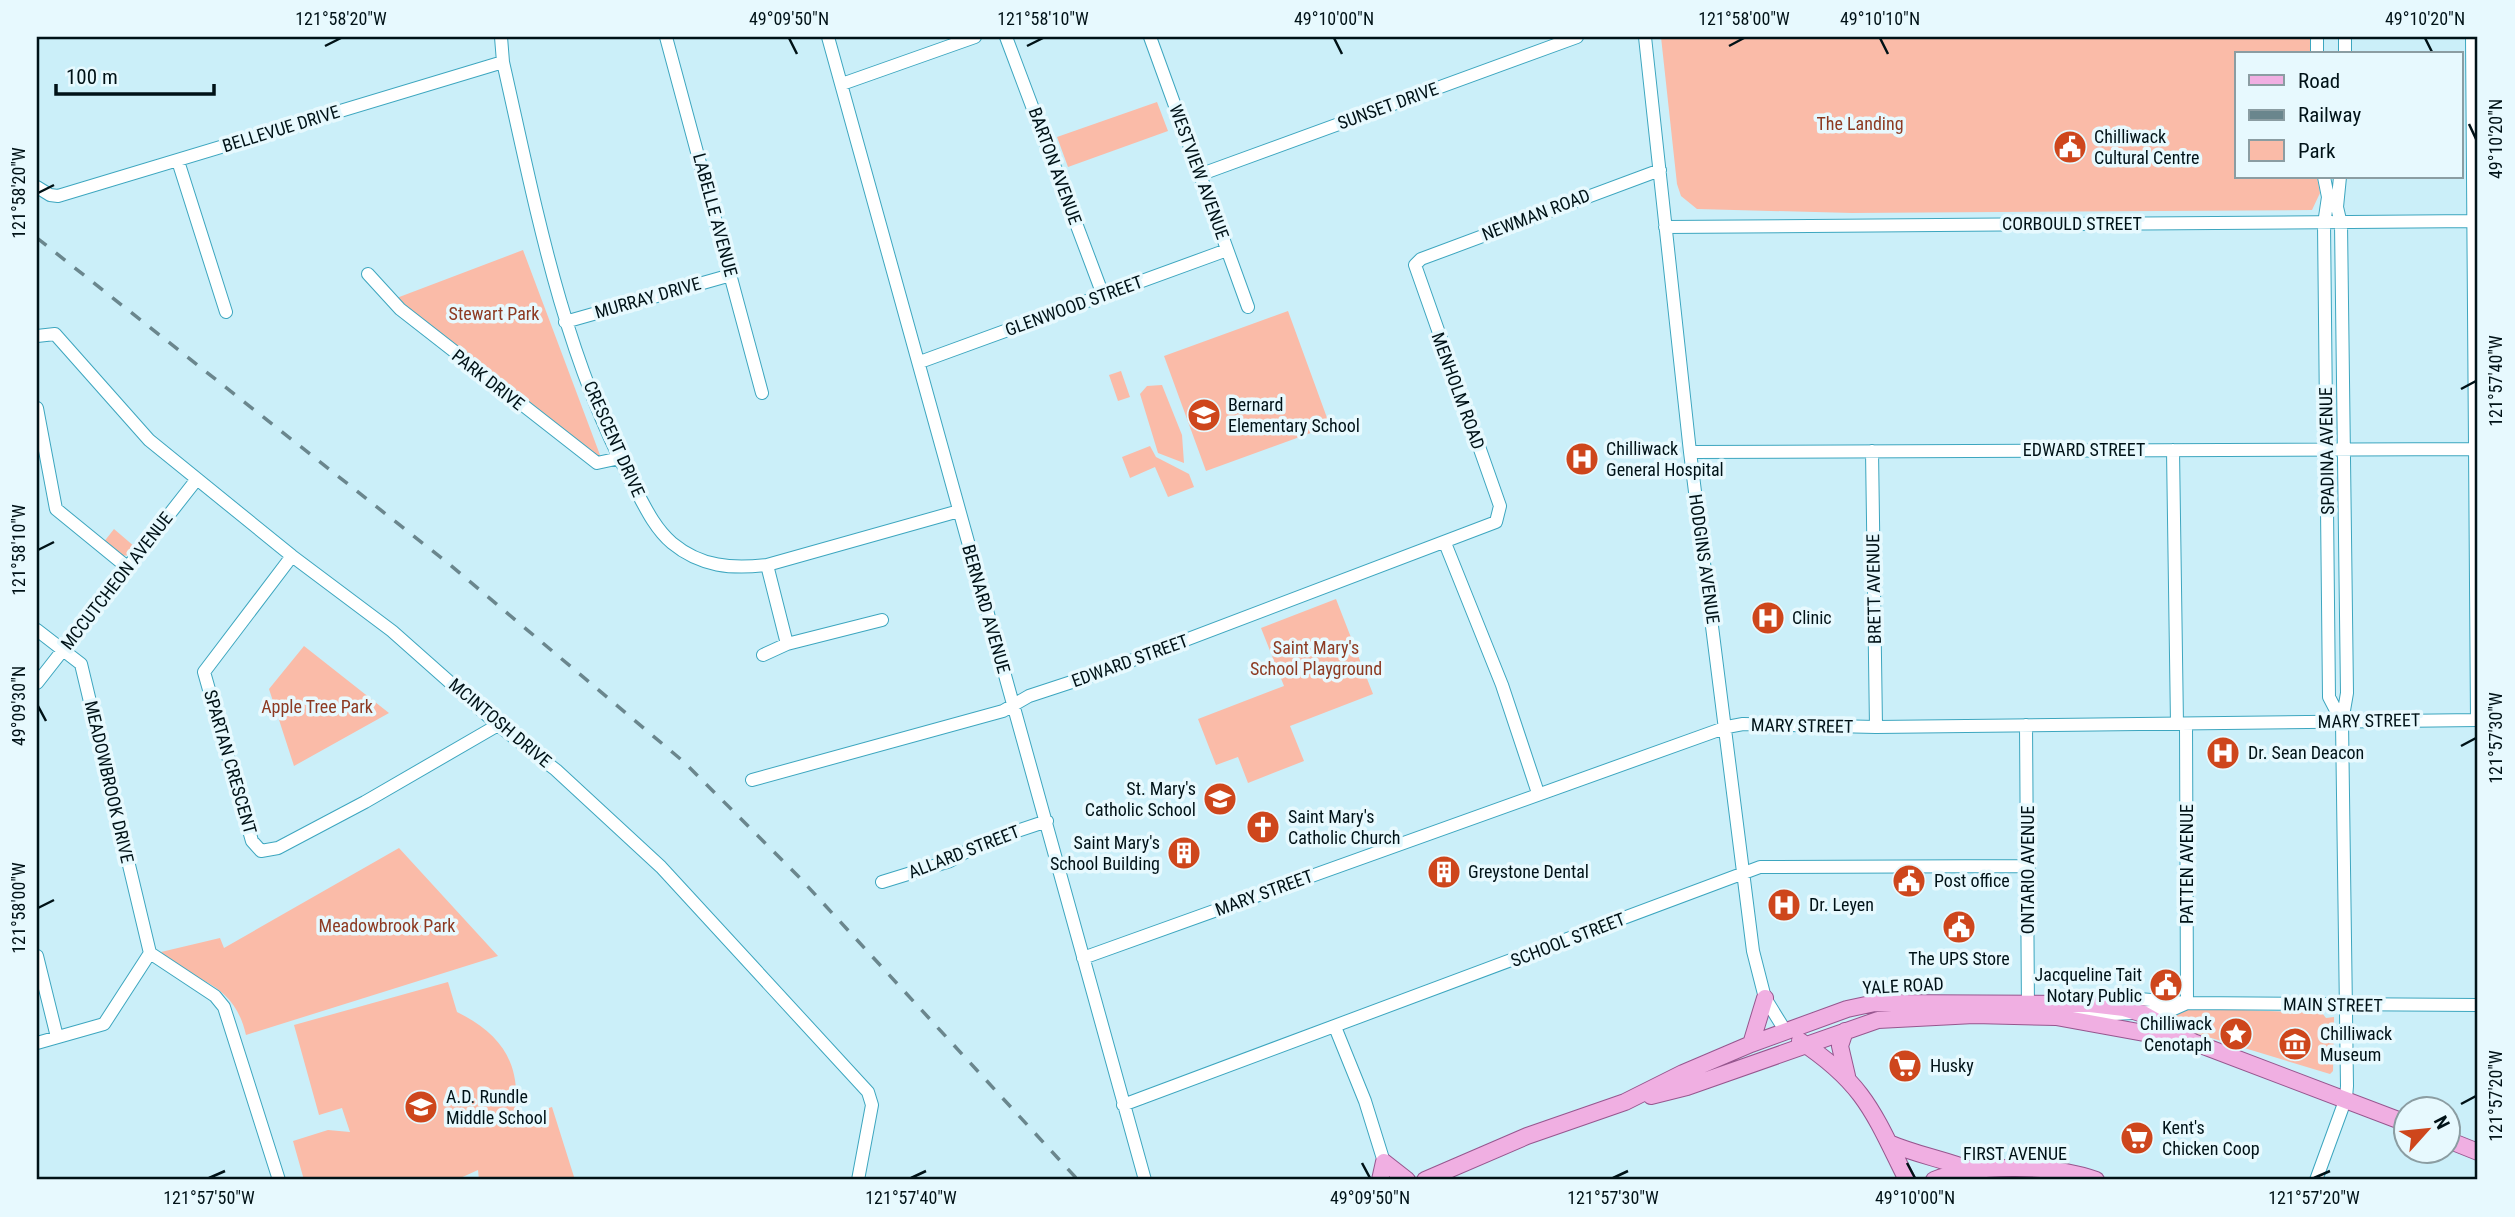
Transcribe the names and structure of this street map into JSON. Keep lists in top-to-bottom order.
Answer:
{
  "streets": {
    "main road": ["YALE ROAD", "FIRST AVENUE"],
    "street": [
      "SUNSET DRIVE",
      "BELLEVUE DRIVE",
      "BARTON AVENUE",
      "WESTVIEW AVENUE",
      "LABELLE AVENUE",
      "NEWMAN ROAD",
      "CORBOULD STREET",
      "MURRAY DRIVE",
      "GLENWOOD STREET",
      "PARK DRIVE",
      "MENHOLM ROAD",
      "CRESCENT DRIVE",
      "EDWARD STREET",
      "SPADINA AVENUE",
      "HODGINS AVENUE",
      "MCCUTCHEON AVENUE",
      "BRETT AVENUE",
      "BERNARD AVENUE",
      "MARY STREET",
      "MCINTOSH DRIVE",
      "SPARTAN CRESCENT",
      "MEADOWBROOK DRIVE",
      "ALLARD STREET",
      "PATTEN AVENUE",
      "ONTARIO AVENUE",
      "SCHOOL STREET",
      "MAIN STREET"
    ]
  },
  "crossings": [
    ["SUNSET DRIVE", "WESTVIEW AVENUE"],
    ["BELLEVUE DRIVE", "CRESCENT DRIVE"],
    ["BARTON AVENUE", "GLENWOOD STREET"],
    ["WESTVIEW AVENUE", "GLENWOOD STREET"],
    ["LABELLE AVENUE", "MURRAY DRIVE"],
    ["NEWMAN ROAD", "MENHOLM ROAD"],
    ["NEWMAN ROAD", "HODGINS AVENUE"],
    ["CORBOULD STREET", "SPADINA AVENUE"],
    ["CORBOULD STREET", "HODGINS AVENUE"],
    ["MURRAY DRIVE", "CRESCENT DRIVE"],
    ["GLENWOOD STREET", "BERNARD AVENUE"],
    ["PARK DRIVE", "CRESCENT DRIVE"],
    ["MENHOLM ROAD", "EDWARD STREET"],
    ["CRESCENT DRIVE", "BERNARD AVENUE"],
    ["EDWARD STREET", "SPADINA AVENUE"],
    ["EDWARD STREET", "HODGINS AVENUE"],
    ["EDWARD STREET", "BRETT AVENUE"],
    ["EDWARD STREET", "BERNARD AVENUE"],
    ["EDWARD STREET", "PATTEN AVENUE"],
    ["SPADINA AVENUE", "MARY STREET"],
    ["SPADINA AVENUE", "YALE ROAD"],
    ["SPADINA AVENUE", "MAIN STREET"],
    ["HODGINS AVENUE", "MARY STREET"],
    ["HODGINS AVENUE", "SCHOOL STREET"],
    ["HODGINS AVENUE", "YALE ROAD"],
    ["MCCUTCHEON AVENUE", "MCINTOSH DRIVE"],
    ["MCCUTCHEON AVENUE", "MEADOWBROOK DRIVE"],
    ["BRETT AVENUE", "MARY STREET"],
    ["BERNARD AVENUE", "MARY STREET"],
    ["BERNARD AVENUE", "ALLARD STREET"],
    ["BERNARD AVENUE", "SCHOOL STREET"],
    ["MARY STREET", "PATTEN AVENUE"],
    ["MARY STREET", "ONTARIO AVENUE"],
    ["MCINTOSH DRIVE", "SPARTAN CRESCENT"],
    ["PATTEN AVENUE", "MAIN STREET"],
    ["ONTARIO AVENUE", "SCHOOL STREET"],
    ["ONTARIO AVENUE", "YALE ROAD"],
    ["YALE ROAD", "MAIN STREET"]
  ],
  "parks": [
    "The Landing",
    "Stewart Park",
    "Saint Mary's School Playground",
    "Apple Tree Park",
    "Meadowbrook Park"
  ],
  "places": {
    "public building": [
      "Chilliwack Cultural Centre",
      "Post office",
      "The UPS Store",
      "Jacqueline Tait Notary Public"
    ],
    "school or university": ["Bernard Elementary School", "St. Mary's Catholic School", "A.D. Rundle Middle School"],
    "hospital": [
      "Chilliwack General Hospital",
      "Clinic",
      "Dr. Sean Deacon",
      "Dr. Leyen"
    ],
    "church": ["Saint Mary's Catholic Church"],
    "building": ["Saint Mary's School Building", "Greystone Dental"],
    "place": ["Chilliwack Cenotaph"],
    "museum": ["Chilliwack Museum"],
    "supermarket": ["Husky", "Kent's Chicken Coop"]
  },
  "legend": ["Road", "Railway", "Park"],
  "scale_bar": "100 m",
  "north": "top right",
  "coordinates": [
    "121°58'20\"W",
    "49°09'50\"N",
    "121°58'10\"W",
    "49°10'00\"N",
    "121°58'00\"W",
    "49°10'10\"N",
    "49°10'20\"N",
    "121°57'40\"W",
    "49°09'30\"N",
    "121°57'30\"W",
    "121°57'20\"W",
    "121°57'50\"W"
  ]
}
